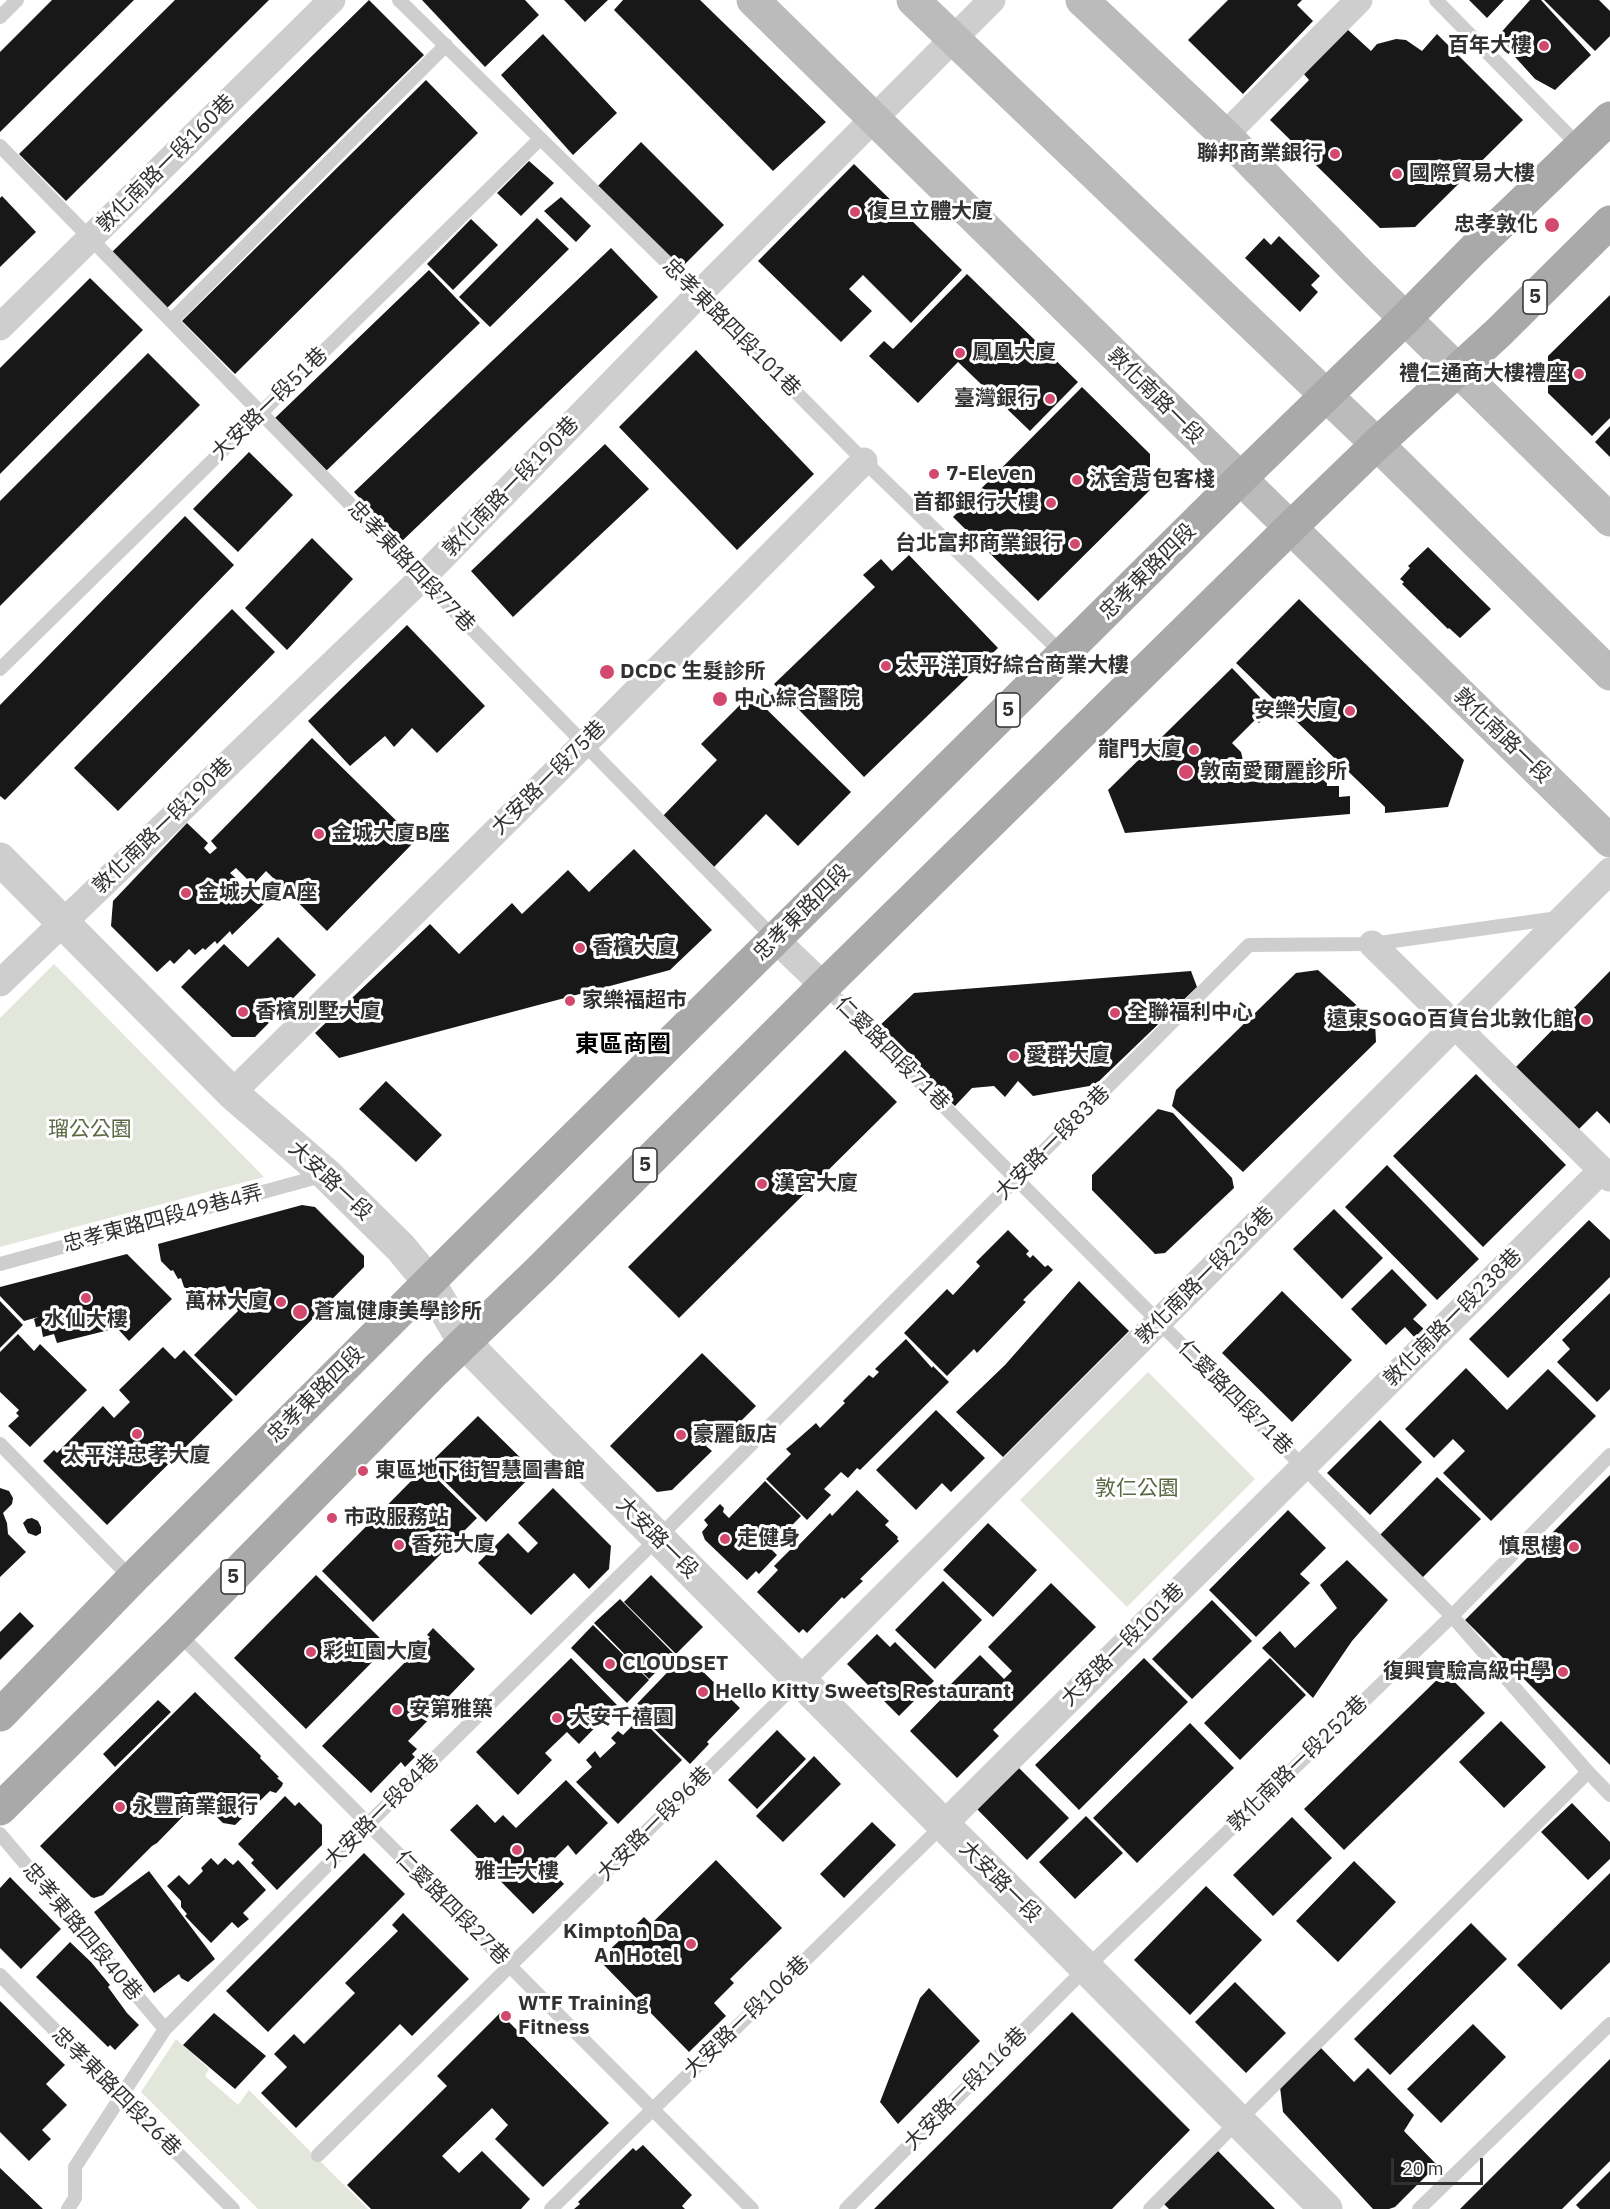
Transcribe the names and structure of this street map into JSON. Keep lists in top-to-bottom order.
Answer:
{
  "streets": {
    "main road": ["5", "敦化南路一段", "忠孝東路四段"],
    "street": [
      "敦化南路一段160巷",
      "敦化南路一段190巷",
      "忠孝東路四段77巷",
      "大安路一段75巷",
      "大安路一段",
      "敦化南路一段236巷",
      "敦化南路一段238巷",
      "大安路一段101巷"
    ],
    "lane": [
      "忠孝東路四段101巷",
      "大安路一段51巷",
      "仁愛路四段71巷",
      "大安路一段83巷",
      "忠孝東路四段49巷4弄",
      "敦化南路一段252巷",
      "大安路一段84巷",
      "大安路一段96巷",
      "仁愛路四段27巷",
      "忠孝東路四段40巷",
      "大安路一段106巷",
      "大安路一段116巷",
      "忠孝東路四段26巷"
    ]
  },
  "crossings": [
    ["敦化南路一段160巷", "忠孝東路四段77巷"],
    ["5", "敦化南路一段"],
    ["5", "忠孝東路四段77巷"],
    ["5", "仁愛路四段71巷"],
    ["5", "大安路一段"],
    ["5", "仁愛路四段27巷"],
    ["忠孝東路四段101巷", "大安路一段51巷"],
    ["忠孝東路四段101巷", "敦化南路一段190巷"],
    ["忠孝東路四段101巷", "忠孝東路四段"],
    ["忠孝東路四段101巷", "大安路一段75巷"],
    ["敦化南路一段", "敦化南路一段190巷"],
    ["敦化南路一段", "忠孝東路四段"],
    ["大安路一段51巷", "忠孝東路四段77巷"],
    ["敦化南路一段190巷", "忠孝東路四段77巷"],
    ["敦化南路一段190巷", "大安路一段"],
    ["忠孝東路四段77巷", "忠孝東路四段"],
    ["忠孝東路四段77巷", "大安路一段75巷"],
    ["忠孝東路四段77巷", "仁愛路四段71巷"],
    ["忠孝東路四段", "大安路一段"],
    ["大安路一段75巷", "大安路一段"],
    ["仁愛路四段71巷", "大安路一段83巷"],
    ["仁愛路四段71巷", "敦化南路一段236巷"],
    ["仁愛路四段71巷", "敦化南路一段238巷"],
    ["仁愛路四段71巷", "大安路一段101巷"],
    ["仁愛路四段71巷", "敦化南路一段252巷"],
    ["大安路一段83巷", "大安路一段"],
    ["大安路一段83巷", "敦化南路一段236巷"],
    ["大安路一段83巷", "大安路一段84巷"],
    ["大安路一段", "忠孝東路四段49巷4弄"],
    ["大安路一段", "敦化南路一段236巷"],
    ["大安路一段", "大安路一段101巷"],
    ["大安路一段", "敦化南路一段252巷"],
    ["大安路一段", "大安路一段84巷"],
    ["大安路一段", "大安路一段96巷"],
    ["大安路一段", "大安路一段106巷"],
    ["大安路一段", "大安路一段116巷"],
    ["敦化南路一段236巷", "大安路一段96巷"],
    ["敦化南路一段238巷", "大安路一段101巷"],
    ["大安路一段101巷", "大安路一段106巷"],
    ["敦化南路一段252巷", "大安路一段116巷"],
    ["大安路一段84巷", "仁愛路四段27巷"],
    ["大安路一段84巷", "忠孝東路四段40巷"],
    ["大安路一段84巷", "忠孝東路四段26巷"],
    ["大安路一段96巷", "仁愛路四段27巷"],
    ["仁愛路四段27巷", "大安路一段106巷"]
  ],
  "districts": ["東區商圈"],
  "parks": ["瑠公公園", "敦仁公園"],
  "places": [
    "百年大樓",
    "聯邦商業銀行",
    "國際貿易大樓",
    "復旦立體大廈",
    "忠孝敦化",
    "鳳凰大廈",
    "禮仁通商大樓禮座",
    "臺灣銀行",
    "7-Eleven",
    "沐舍背包客棧",
    "首都銀行大樓",
    "台北富邦商業銀行",
    "太平洋頂好綜合商業大樓",
    "DCDC 生髮診所",
    "中心綜合醫院",
    "安樂大廈",
    "龍門大廈",
    "敦南愛爾麗診所",
    "金城大廈B座",
    "金城大廈A座",
    "香檳大廈",
    "家樂福超市",
    "香檳別墅大廈",
    "全聯福利中心",
    "遠東SOGO百貨台北敦化館",
    "愛群大廈",
    "漢宮大廈",
    "水仙大樓",
    "萬林大廈",
    "蒼嵐健康美學診所",
    "太平洋忠孝大廈",
    "豪麗飯店",
    "東區地下街智慧圖書館",
    "市政服務站",
    "走健身",
    "香苑大廈",
    "慎思樓",
    "彩虹園大廈",
    "CLOUDSET",
    "復興實驗高級中學",
    "Hello Kitty Sweets Restaurant",
    "安第雅築",
    "大安千禧園",
    "永豐商業銀行",
    "雅士大樓",
    "Kimpton Da An Hotel",
    "WTF Training Fitness"
  ],
  "scale_bar": "20 m"
}
